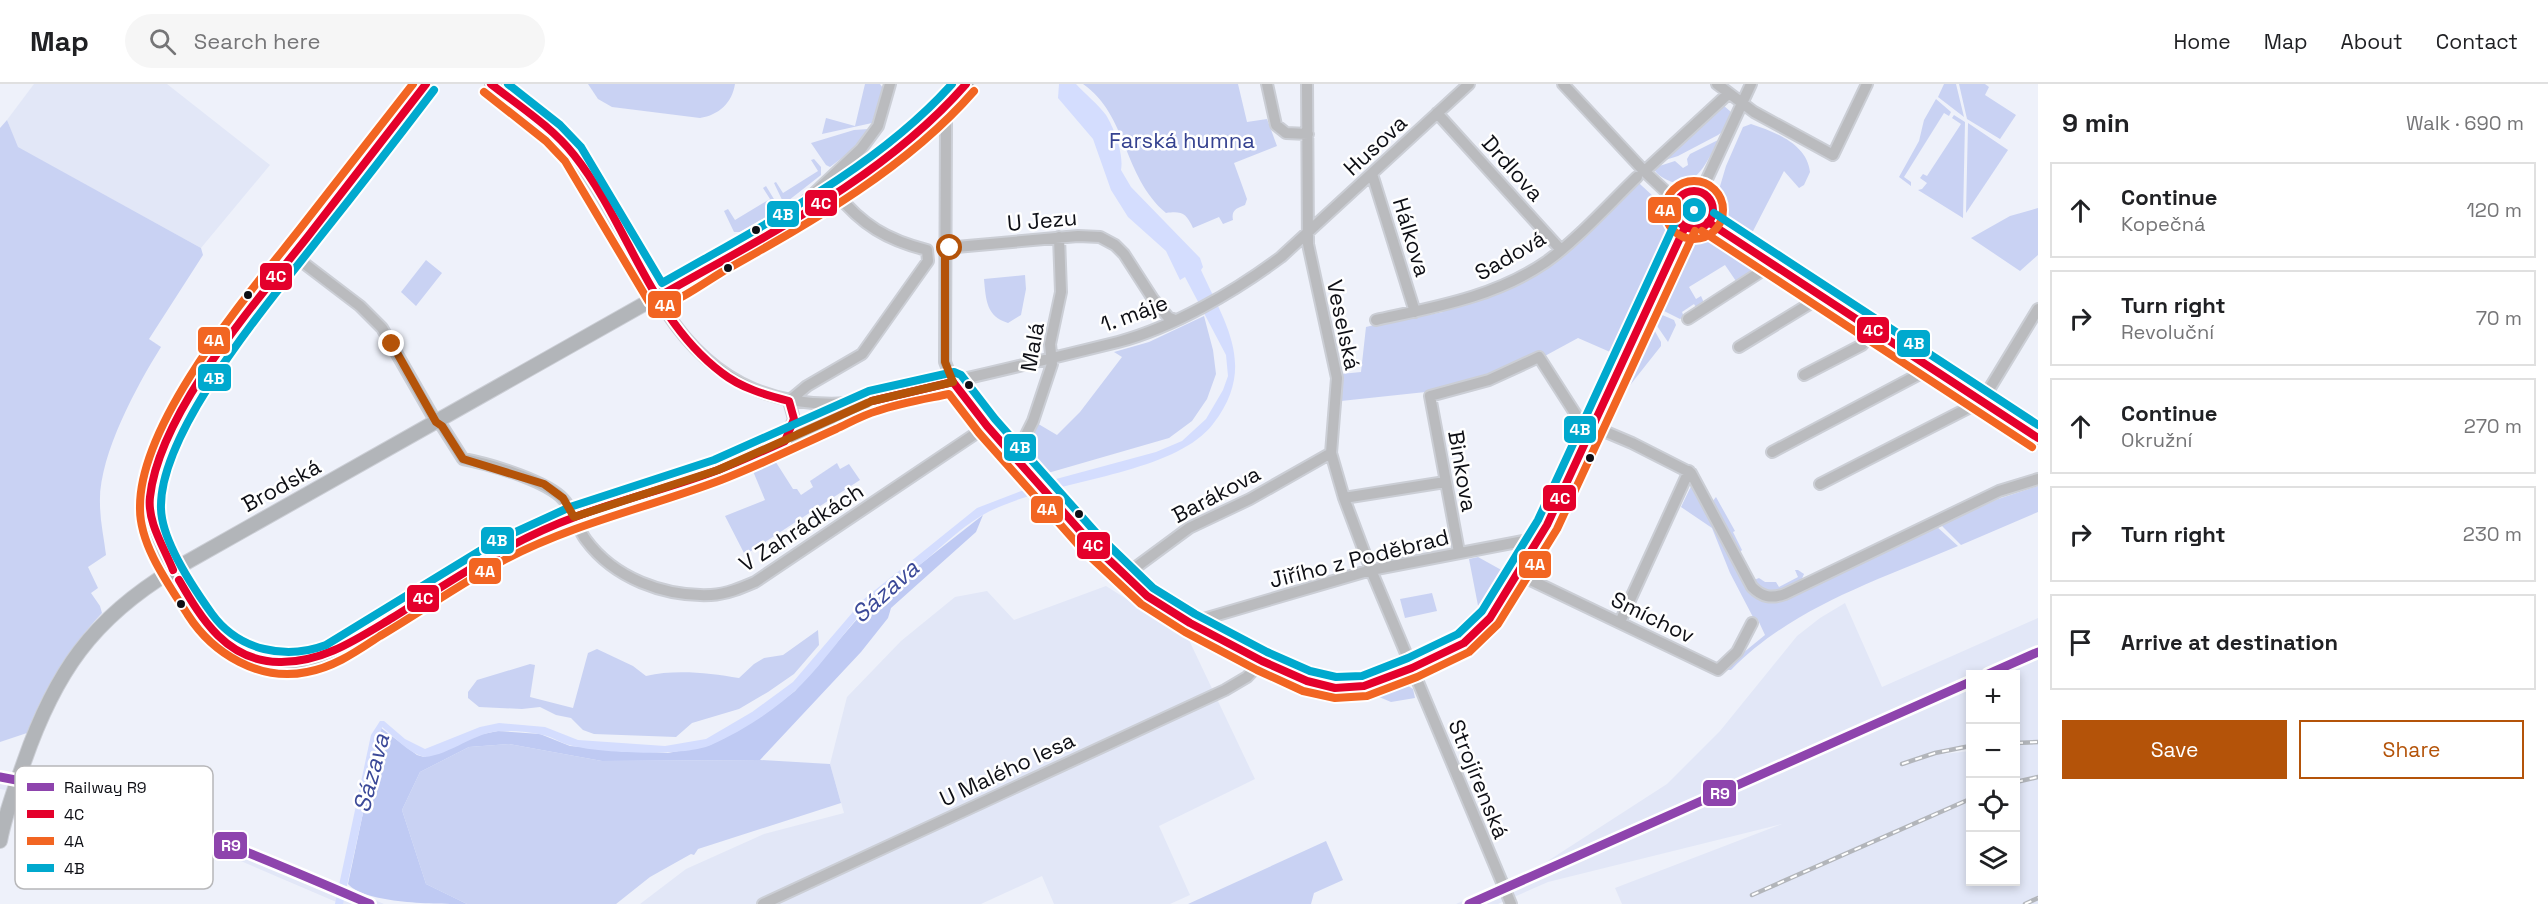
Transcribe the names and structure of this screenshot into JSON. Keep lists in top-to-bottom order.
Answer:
{
  "streets": {
    "main road": ["Brodská"],
    "street": [
      "Husova",
      "Drdlova",
      "U Jezu",
      "Hálkova",
      "Sadová",
      "1. máje",
      "Veselská",
      "Malá",
      "Binkova",
      "Barákova",
      "V Zahrádkách",
      "Jiřího z Poděbrad",
      "Smíchov",
      "U Malého lesa",
      "Strojírenská"
    ]
  },
  "crossings": [
    ["Husova", "Drdlova"],
    ["Husova", "Hálkova"],
    ["Husova", "1. máje"],
    ["Husova", "Veselská"],
    ["Drdlova", "Sadová"],
    ["U Jezu", "1. máje"],
    ["U Jezu", "Malá"],
    ["Hálkova", "Sadová"],
    ["1. máje", "Veselská"],
    ["1. máje", "Malá"],
    ["Veselská", "Barákova"],
    ["Veselská", "Jiřího z Poděbrad"],
    ["Veselská", "Strojírenská"],
    ["Binkova", "Jiřího z Poděbrad"],
    ["Brodská", "V Zahrádkách"]
  ],
  "water": ["Sázava"],
  "parks": ["Farská humna"],
  "lines": [
    "transit line 4C",
    "transit line 4A",
    "transit line 4B",
    "rail line R9"
  ],
  "legend": [
    "Railway R9",
    "4C",
    "4A",
    "4B"
  ],
  "page": {
    "header": "Map",
    "search": "Search here",
    "nav": [
      "Home",
      "Map",
      "About",
      "Contact"
    ],
    "heading": ["9 min", "Walk · 690 m"],
    "list": [
      ["Continue", "Kopečná", "120 m"],
      ["Turn right", "Revoluční", "70 m"],
      ["Continue", "Okružní", "270 m"],
      ["Turn right", "230 m"],
      "Arrive at destination"
    ],
    "map_buttons": ["+", "−"],
    "buttons": ["Save", "Share"]
  }
}
